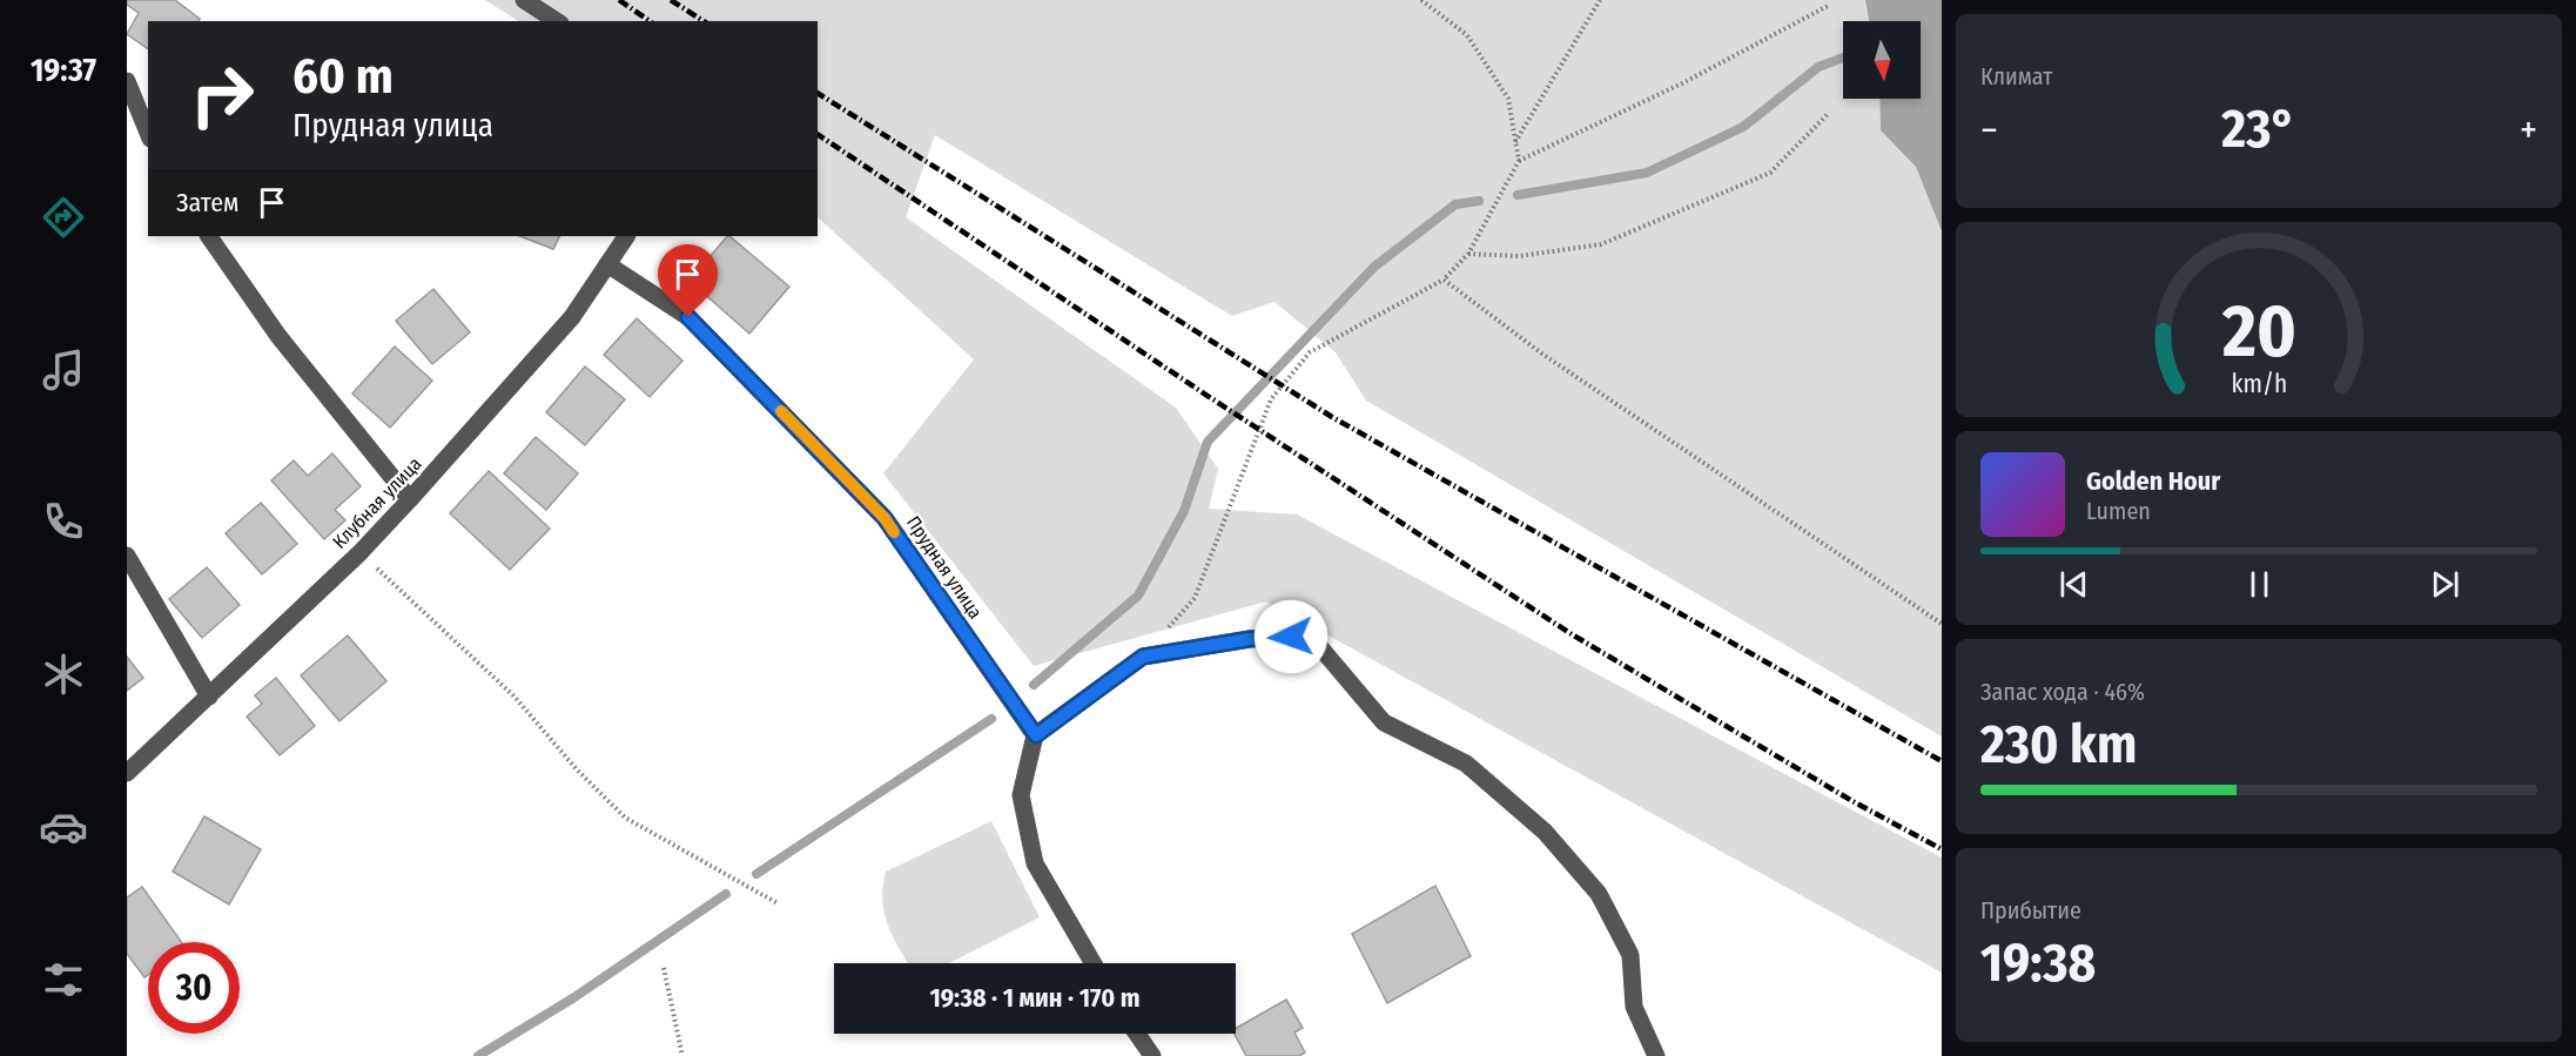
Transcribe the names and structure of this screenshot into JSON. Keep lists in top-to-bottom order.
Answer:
{
  "streets": {
    "street": ["Клубная улица", "Прудная улица"]
  },
  "crossings": [
    ["Клубная улица", "Прудная улица"]
  ],
  "north": "bottom",
  "page": {
    "tabs": "19:37",
    "tile": [
      "Климат",
      ["Запас хода · 46%", "230 km"],
      ["Прибытие", "19:38"]
    ],
    "turn": ["60 m", "Прудная улица"],
    "heat": ["−", "23°", "+"],
    "then": "Затем",
    "song": ["Golden Hour", "Lumen"],
    "limit": "30",
    "trip": "19:38 · 1 мин · 170 m",
    "gauge": ["20", "km/h"]
  }
}
